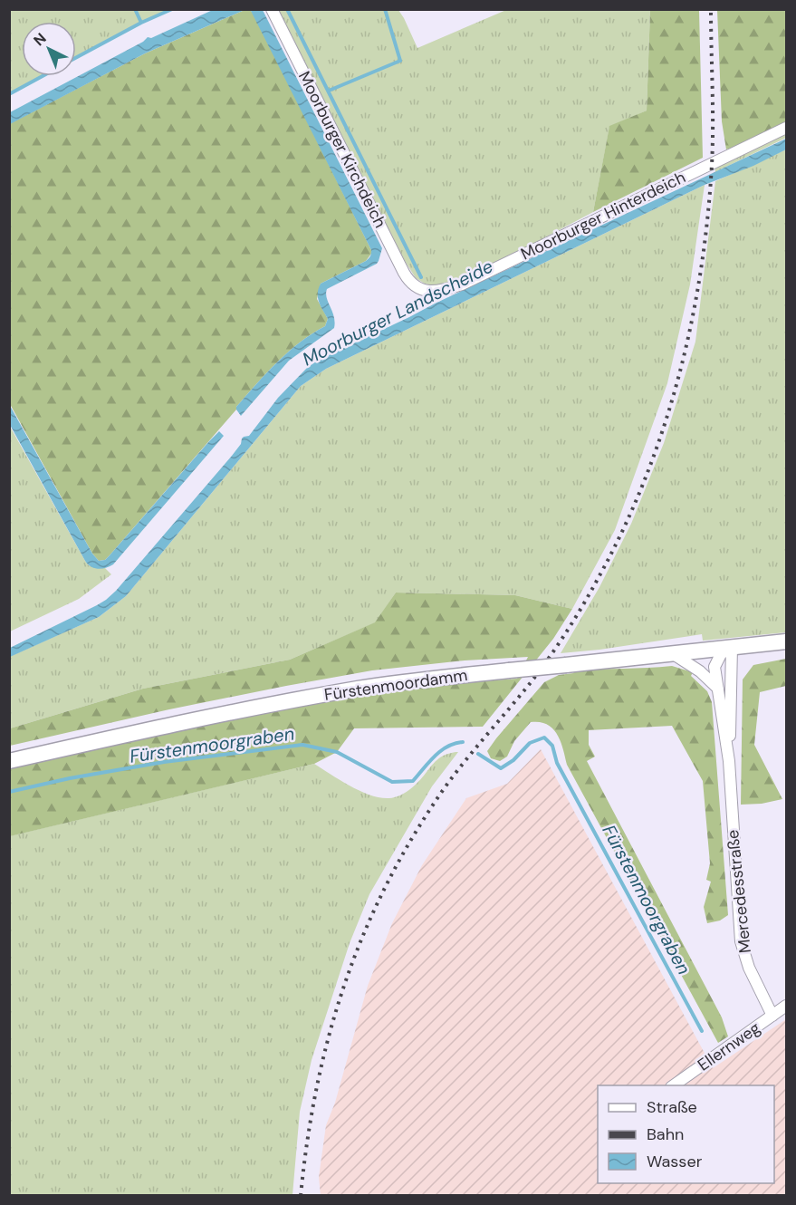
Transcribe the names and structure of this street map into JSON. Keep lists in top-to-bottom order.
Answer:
{
  "streets": {
    "main road": ["Fürstenmoordamm"],
    "street": [
      "Moorburger Kirchdeich",
      "Moorburger Hinterdeich",
      "Mercedesstraße",
      "Ellernweg"
    ]
  },
  "crossings": [
    ["Moorburger Kirchdeich", "Moorburger Hinterdeich"],
    ["Fürstenmoordamm", "Mercedesstraße"],
    ["Mercedesstraße", "Ellernweg"]
  ],
  "water": ["Moorburger Landscheide", "Fürstenmoorgraben"],
  "legend": ["Straße", "Bahn", "Wasser"],
  "north": "top left"
}
